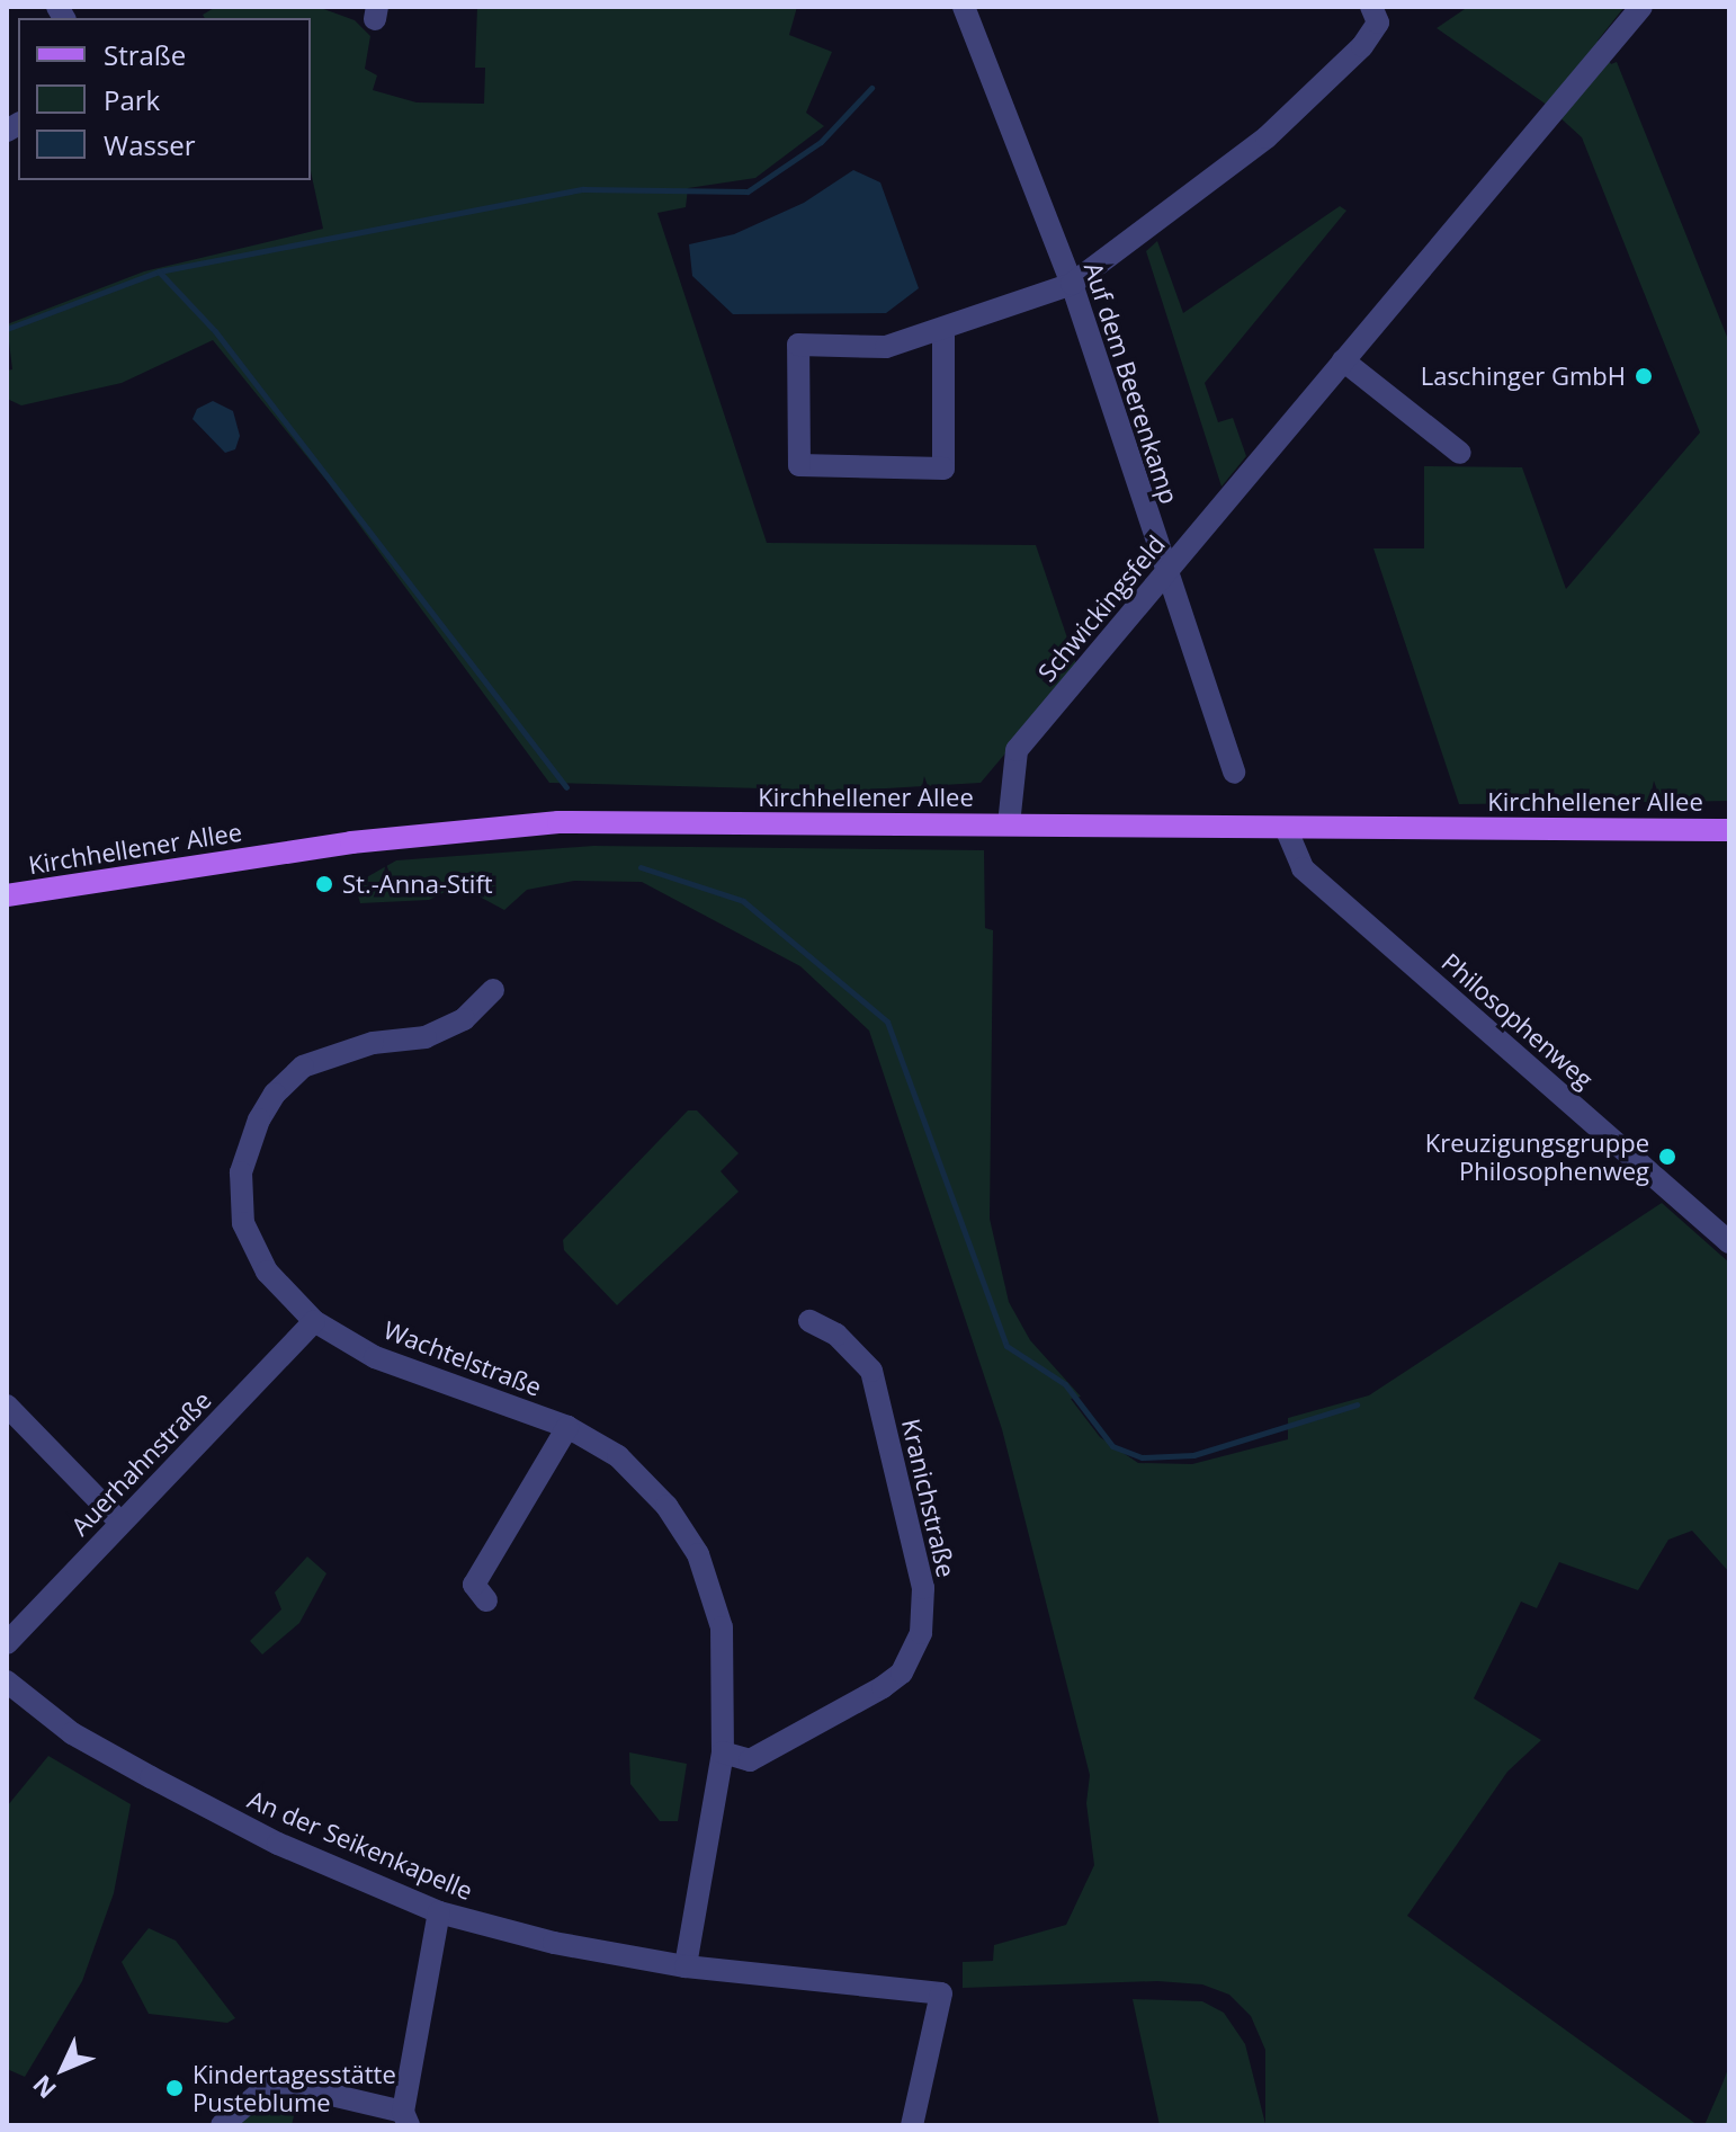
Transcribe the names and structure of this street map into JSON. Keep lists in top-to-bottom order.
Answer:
{
  "streets": {
    "main road": ["Kirchhellener Allee"],
    "street": [
      "Auf dem Beerenkamp",
      "Schwickingsfeld",
      "Philosophenweg",
      "Wachtelstraße",
      "Auerhahnstraße",
      "Kranichstraße",
      "An der Seikenkapelle"
    ]
  },
  "crossings": [
    ["Auf dem Beerenkamp", "Schwickingsfeld"],
    ["Schwickingsfeld", "Kirchhellener Allee"],
    ["Kirchhellener Allee", "Philosophenweg"],
    ["Wachtelstraße", "Auerhahnstraße"],
    ["Wachtelstraße", "Kranichstraße"],
    ["Wachtelstraße", "An der Seikenkapelle"]
  ],
  "places": [
    "Laschinger GmbH",
    "St.-Anna-Stift",
    "Kreuzigungsgruppe Philosophenweg",
    "Kindertagesstätte Pusteblume"
  ],
  "legend": ["Straße", "Park", "Wasser"],
  "north": "bottom left"
}
